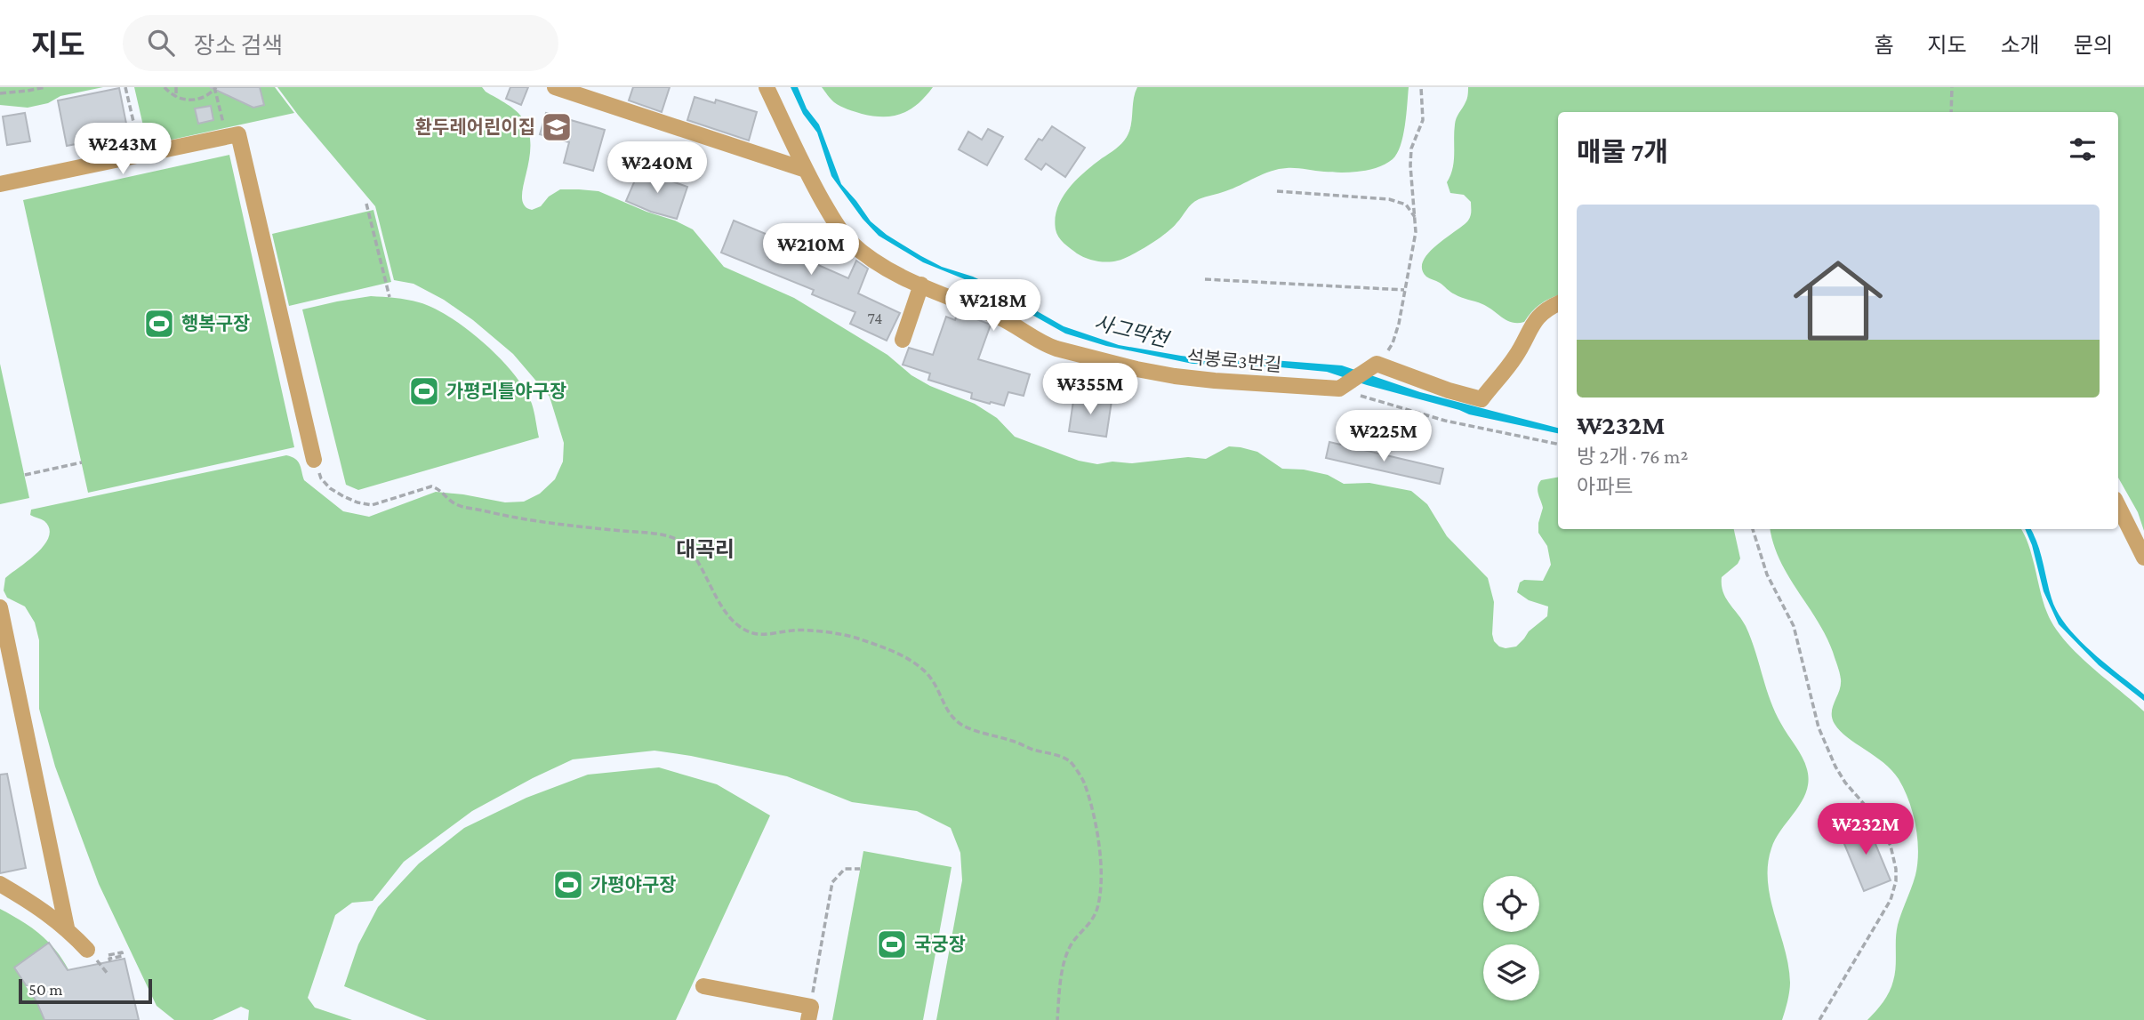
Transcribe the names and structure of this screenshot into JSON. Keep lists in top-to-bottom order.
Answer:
{
  "streets": {
    "street": ["석봉로3번길"]
  },
  "districts": ["대곡리"],
  "water": ["사그막천"],
  "places": {
    "school or university": ["환두레어린이집"],
    "sports": [
      "행복구장",
      "가평리틀야구장",
      "가평야구장",
      "국궁장"
    ]
  },
  "house_numbers": ["74"],
  "scale_bar": "50 m",
  "page": {
    "header": "지도",
    "search": "장소 검색",
    "nav": [
      "홈",
      "지도",
      "소개",
      "문의"
    ],
    "heading": "매물 7개",
    "price": [
      "₩243M",
      "₩240M",
      "₩210M",
      "₩218M",
      "₩355M",
      "₩225M",
      "₩232M"
    ],
    "list": [
      {
        "name": "₩232M",
        "note": "방 2개 · 76 m² · 아파트"
      }
    ],
    "scale": "50 m"
  }
}
